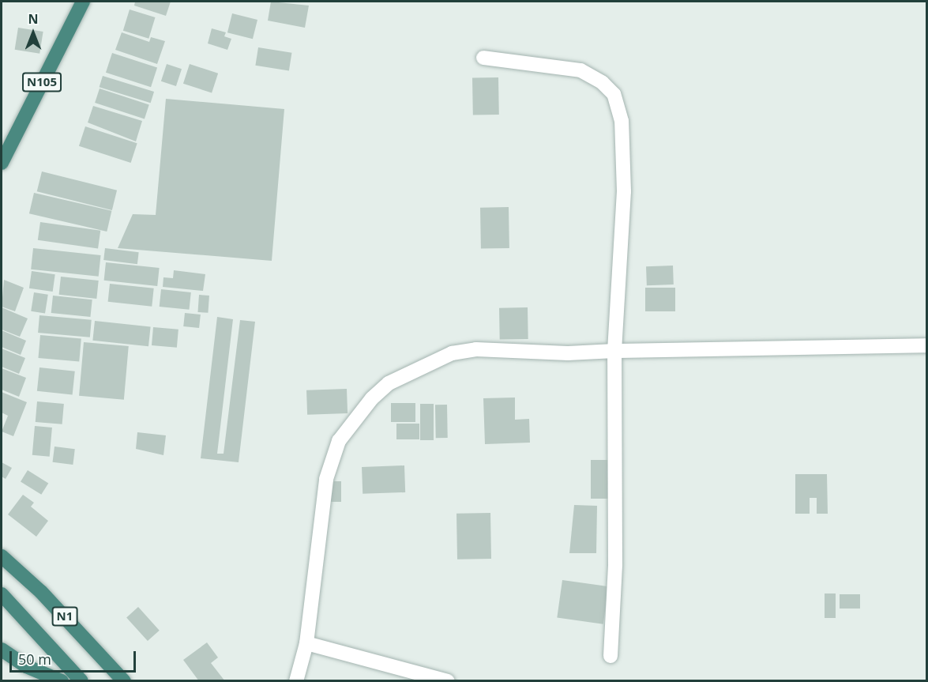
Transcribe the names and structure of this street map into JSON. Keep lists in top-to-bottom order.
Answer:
{
  "streets": {
    "highway": ["N105", "N1"]
  },
  "scale_bar": "50 m",
  "north": "top"
}
